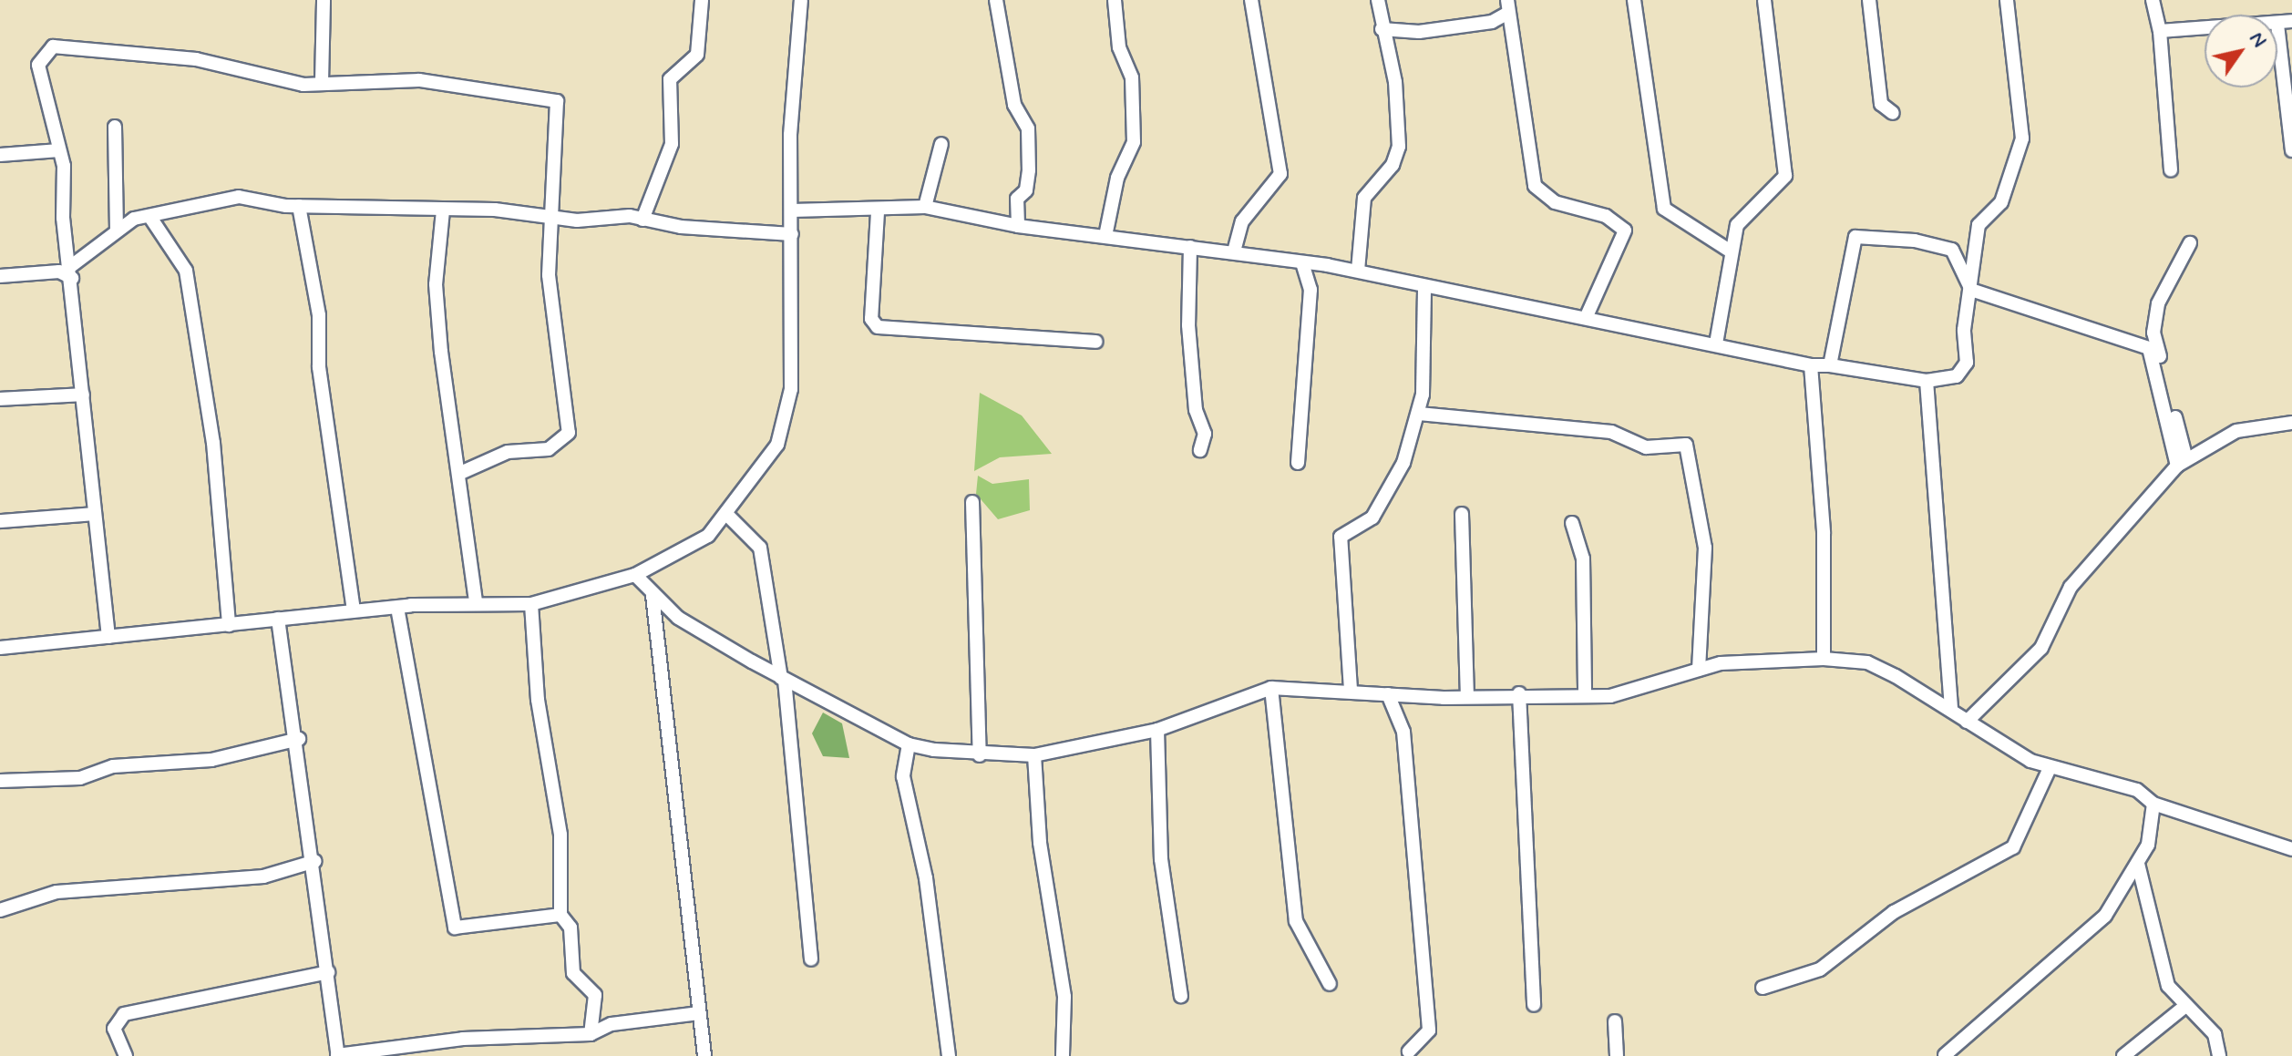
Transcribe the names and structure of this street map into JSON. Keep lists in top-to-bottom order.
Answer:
{
  "north": "top right"
}
